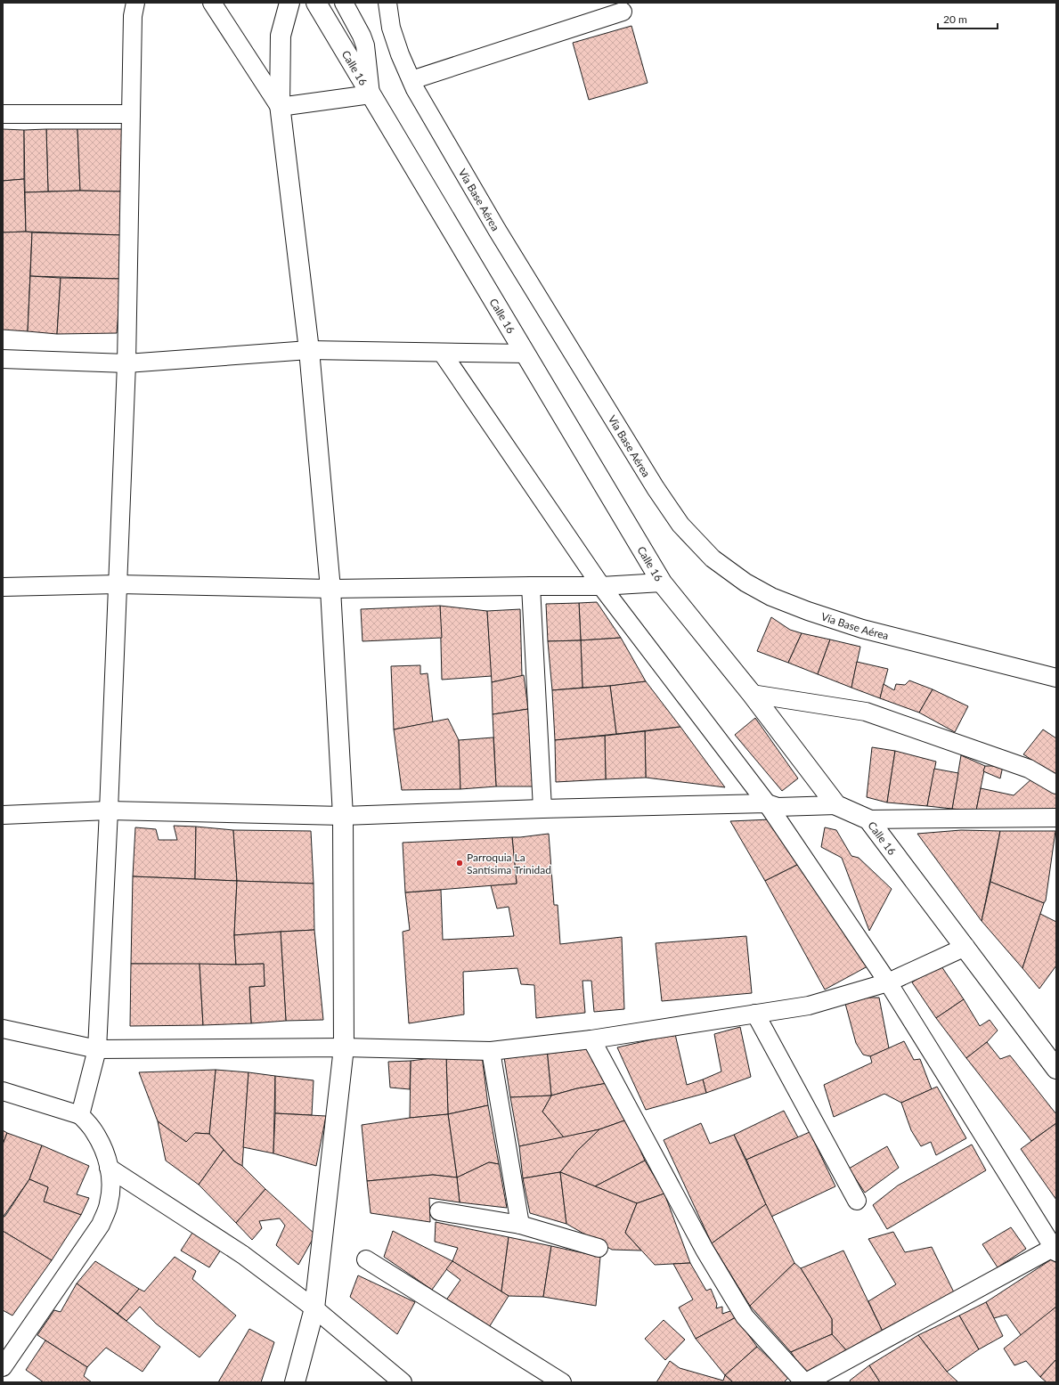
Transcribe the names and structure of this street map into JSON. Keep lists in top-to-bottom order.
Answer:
{
  "streets": {
    "street": ["Calle 16", "Vía Base Aérea"]
  },
  "places": ["Parroquia La Santísima Trinidad"],
  "scale_bar": "20 m"
}
